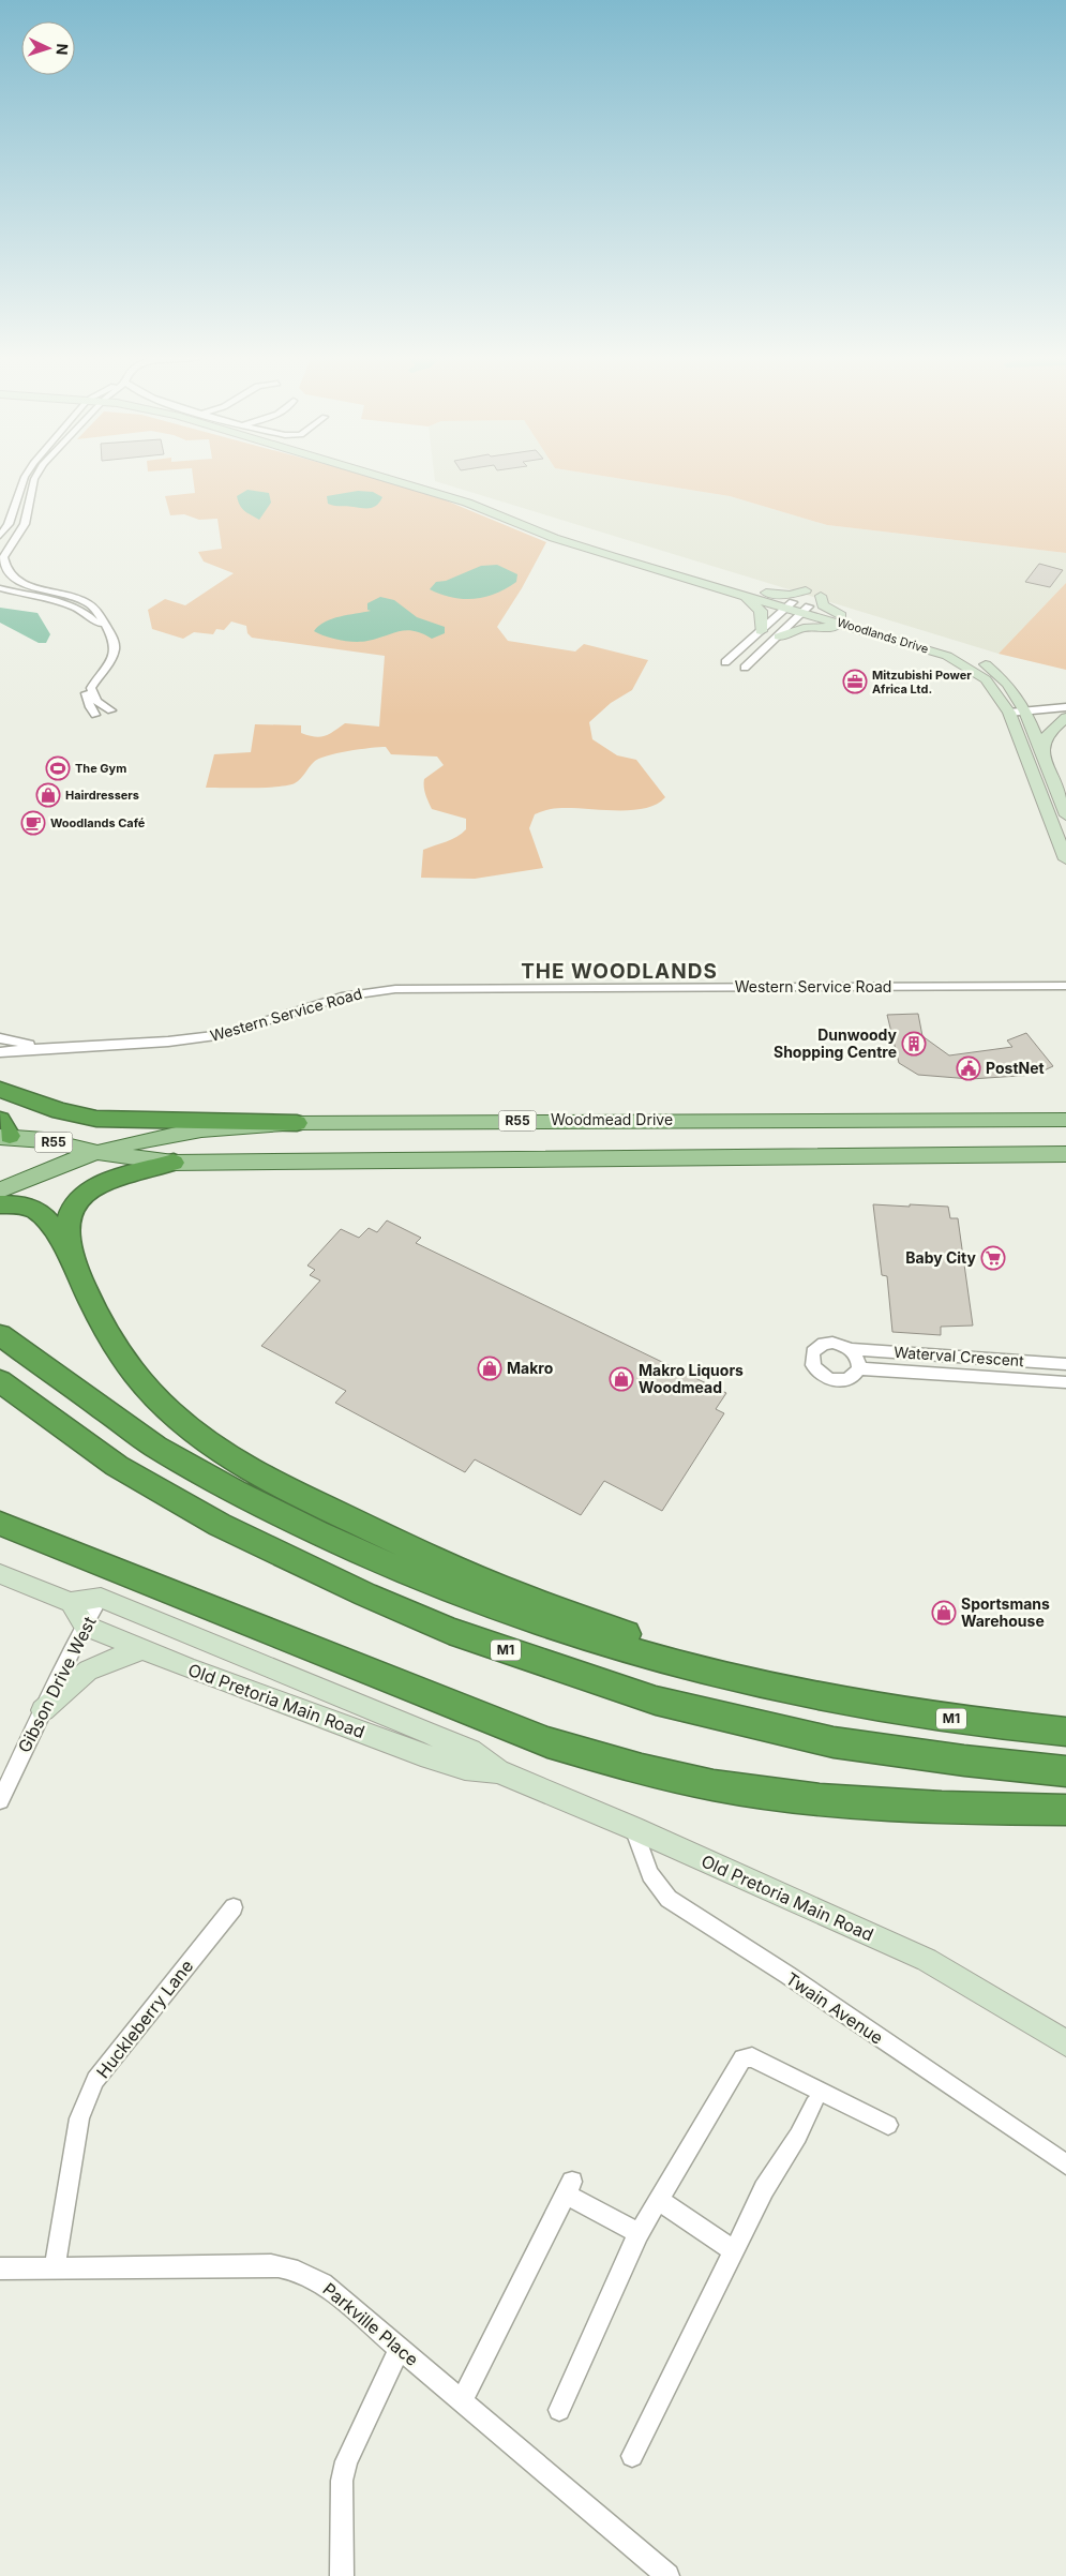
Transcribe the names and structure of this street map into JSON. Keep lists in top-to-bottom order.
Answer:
{
  "streets": {
    "highway": ["M1"],
    "main road": [
      "Woodlands Drive",
      "Woodmead Drive",
      "R55",
      "Old Pretoria Main Road"
    ],
    "street": [
      "Western Service Road",
      "Waterval Crescent",
      "Gibson Drive West",
      "Twain Avenue",
      "Huckleberry Lane",
      "Parkville Place"
    ]
  },
  "crossings": [
    ["Gibson Drive West", "Old Pretoria Main Road"],
    ["Old Pretoria Main Road", "Twain Avenue"],
    ["Huckleberry Lane", "Parkville Place"]
  ],
  "districts": ["THE WOODLANDS"],
  "places": {
    "office": ["Mitzubishi Power Africa Ltd."],
    "sports": ["The Gym"],
    "shop": [
      "Hairdressers",
      "Makro",
      "Makro Liquors Woodmead",
      "Sportsmans Warehouse"
    ],
    "cafe": ["Woodlands Café"],
    "building": ["Dunwoody Shopping Centre"],
    "public building": ["PostNet"],
    "supermarket": ["Baby City"]
  },
  "north": "right"
}
